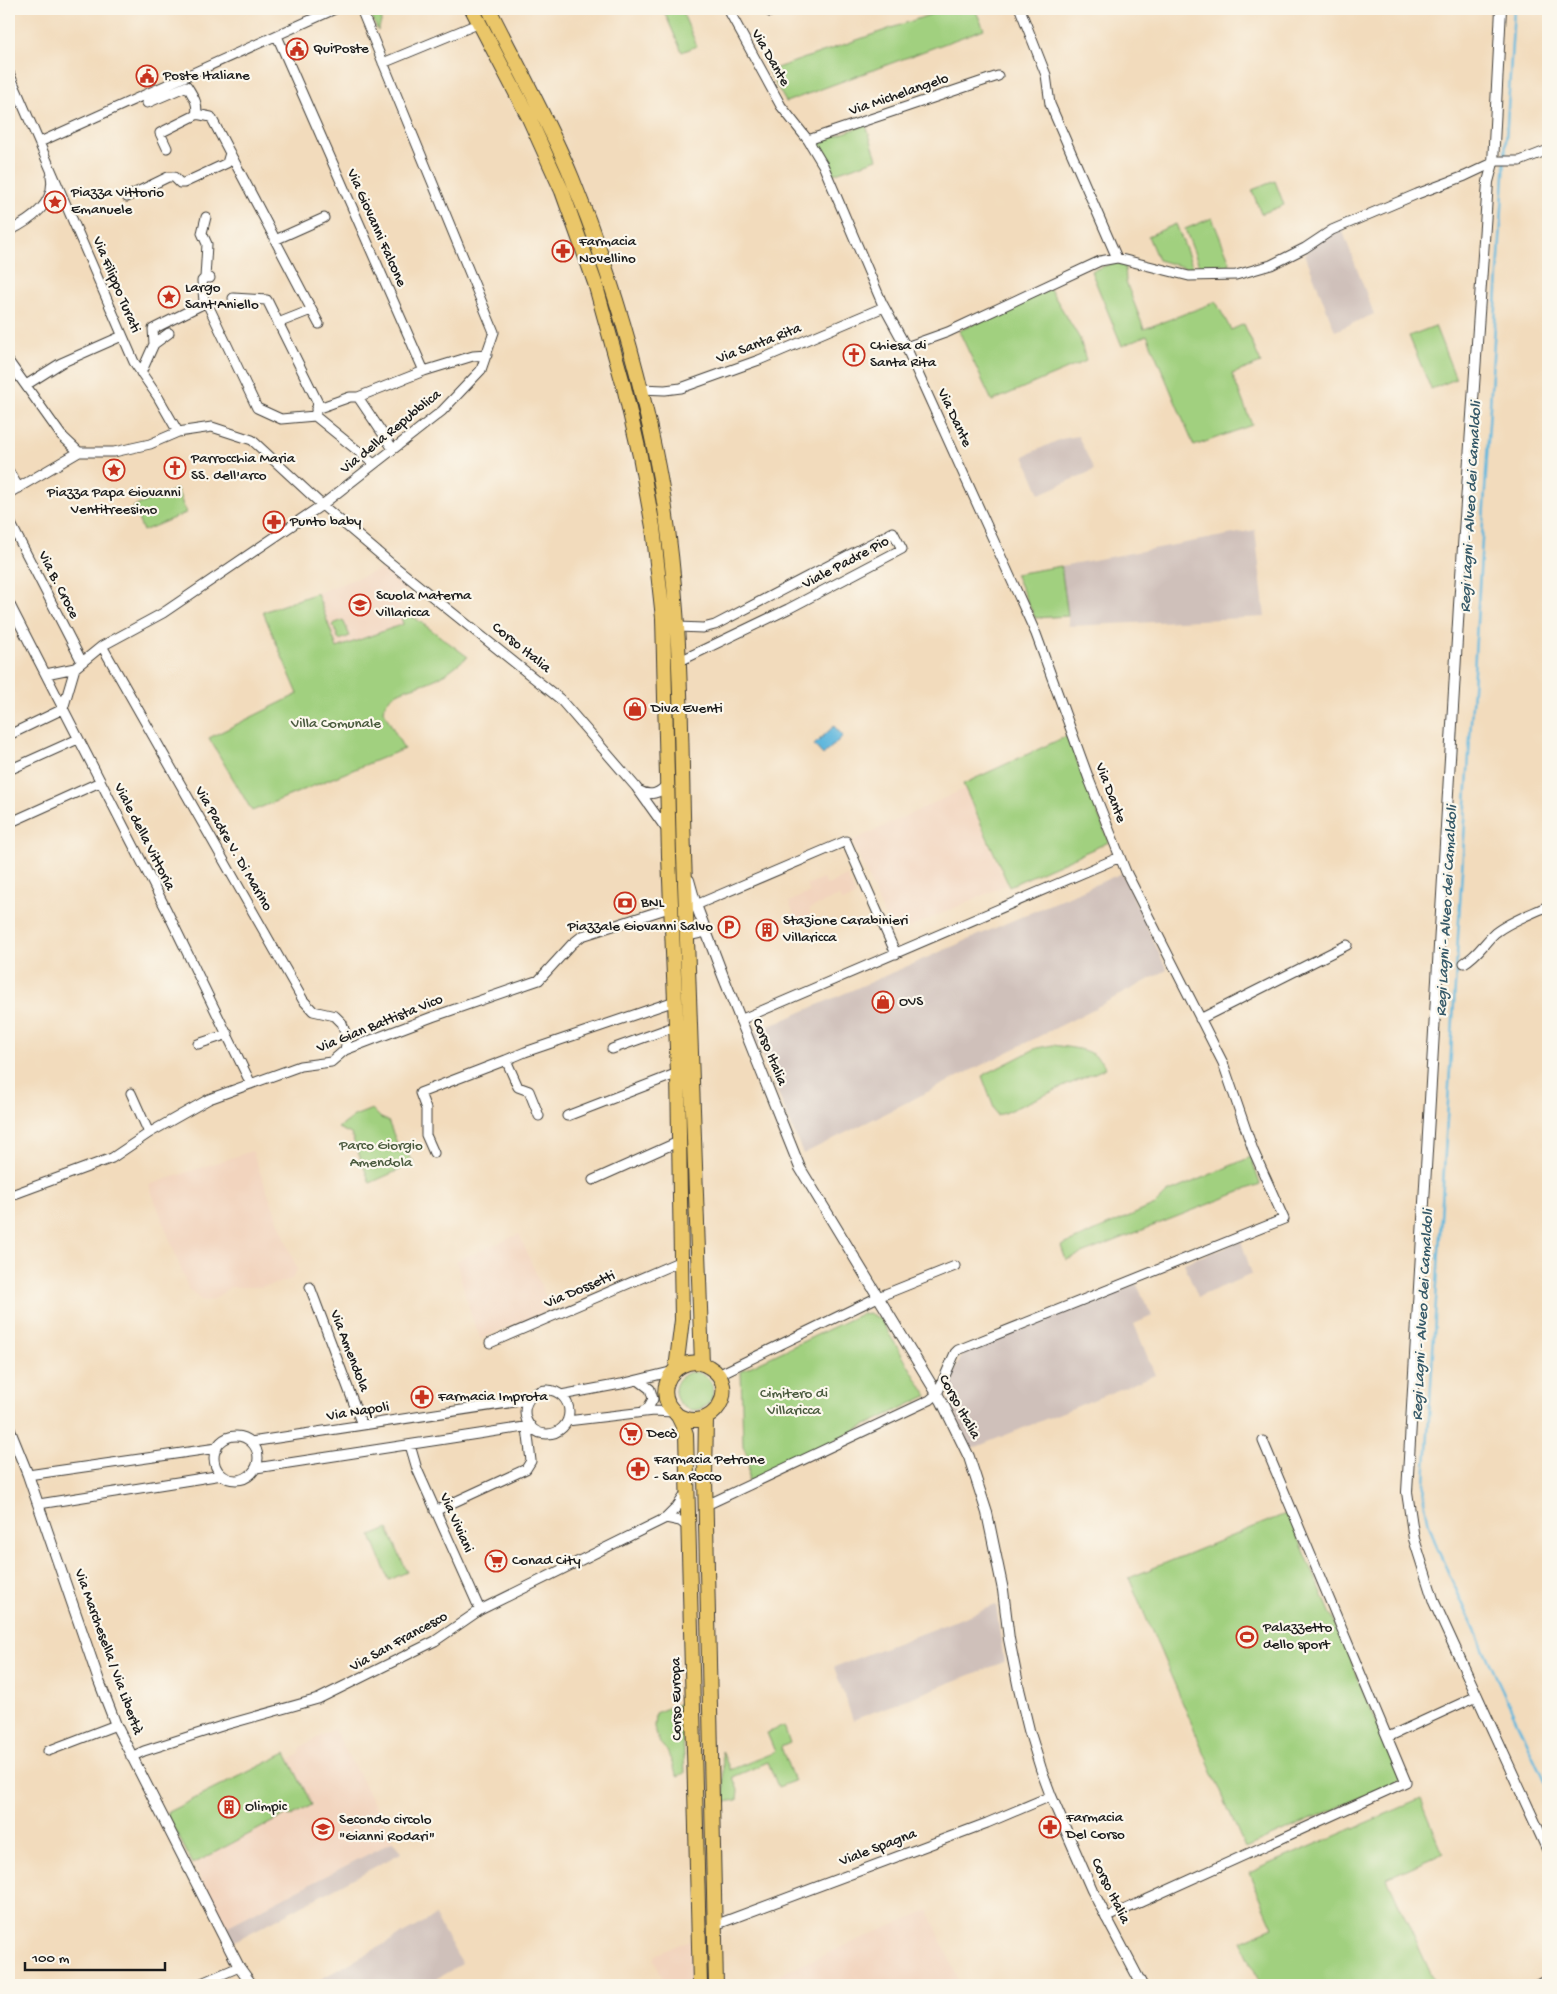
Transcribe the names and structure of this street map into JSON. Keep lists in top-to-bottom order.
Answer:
{
  "streets": {
    "main road": ["Corso Europa"],
    "street": [
      "Via Dante",
      "Via Michelangelo",
      "Via Giovanni Falcone",
      "Via Filippo Turati",
      "Via Santa Rita",
      "Via della Repubblica",
      "Viale Padre Pio",
      "Via B. Croce",
      "Corso Italia",
      "Viale della Vittoria",
      "Via Padre V. Di Marino",
      "Via Gian Battista Vico",
      "Via Dossetti",
      "Via Amendola",
      "Via Napoli",
      "Via Viviani",
      "Via San Francesco",
      "Via Marchesella / Via Libertà",
      "Viale Spagna"
    ]
  },
  "crossings": [
    ["Via Dante", "Via Michelangelo"],
    ["Via Dante", "Via Santa Rita"],
    ["Via Dante", "Corso Italia"],
    ["Via Filippo Turati", "Corso Italia"],
    ["Via della Repubblica", "Via B. Croce"],
    ["Via della Repubblica", "Corso Italia"],
    ["Via della Repubblica", "Via Padre V. Di Marino"],
    ["Corso Italia", "Viale Spagna"],
    ["Viale della Vittoria", "Via Gian Battista Vico"],
    ["Via Padre V. Di Marino", "Via Gian Battista Vico"],
    ["Via Amendola", "Via Napoli"],
    ["Via Viviani", "Via San Francesco"],
    ["Via San Francesco", "Via Marchesella / Via Libertà"],
    ["Via San Francesco", "Corso Europa"]
  ],
  "water": ["Regi Lagni - Alveo dei Camaldoli"],
  "parks": ["Villa Comunale", "Parco Giorgio Amendola", "Cimitero di Villaricca"],
  "places": {
    "public building": ["QuiPoste", "Poste Italiane"],
    "place": ["Piazza Vittorio Emanuele", "Largo Sant'Aniello", "Piazza Papa Giovanni Ventitreesimo"],
    "pharmacy": [
      "Farmacia Novellino",
      "Punto baby",
      "Farmacia Improta",
      "Farmacia Petrone - San Rocco",
      "Farmacia Del Corso"
    ],
    "church": ["Chiesa di Santa Rita", "Parrocchia Maria SS. dell'arco"],
    "school or university": ["Scuola Materna Villaricca", "Secondo circolo \"Gianni Rodari\""],
    "shop": ["Diva Eventi", "OVS"],
    "bank": ["BNL"],
    "parking": ["Piazzale Giovanni Salvo"],
    "building": ["Stazione Carabinieri Villaricca", "Olimpic"],
    "supermarket": ["Decò", "Conad City"],
    "sports": ["Palazzetto dello sport"]
  },
  "scale_bar": "100 m"
}
